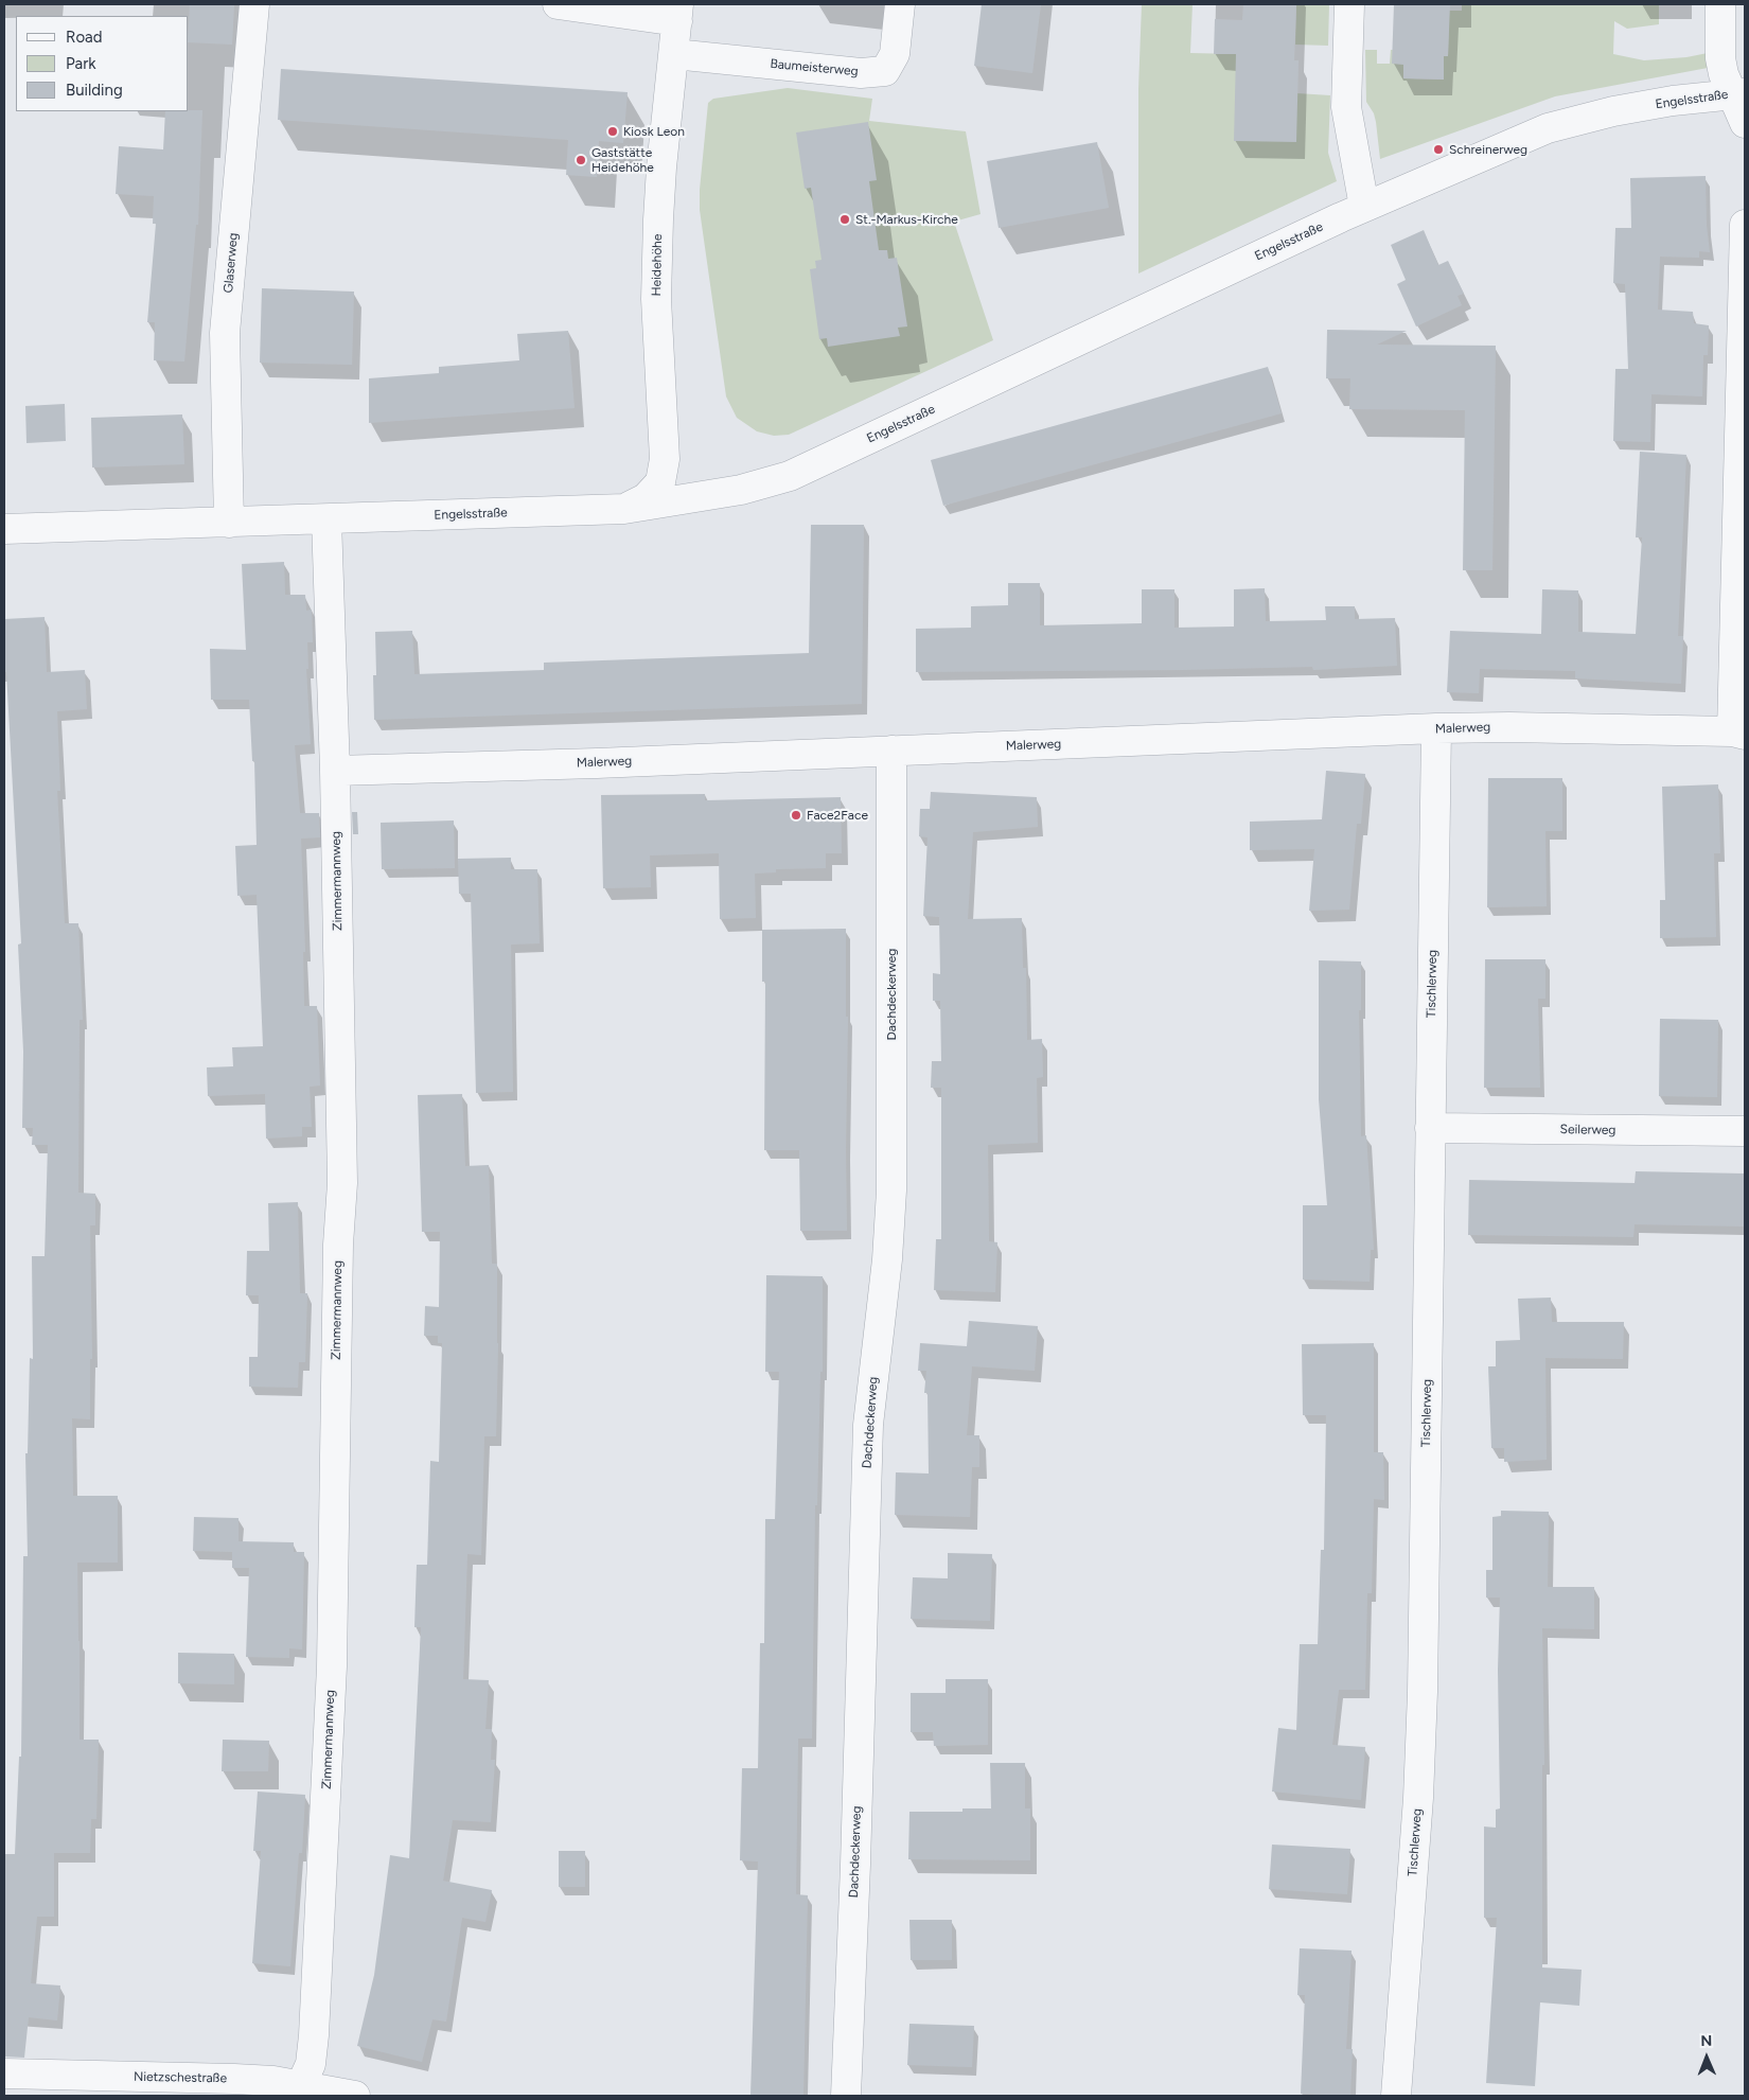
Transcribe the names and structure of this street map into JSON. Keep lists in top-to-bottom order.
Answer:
{
  "streets": {
    "street": [
      "Baumeisterweg",
      "Engelsstraße",
      "Glaserweg",
      "Heidehöhe",
      "Malerweg",
      "Zimmermannweg",
      "Tischlerweg",
      "Dachdeckerweg",
      "Seilerweg",
      "Nietzschestraße"
    ]
  },
  "crossings": [
    ["Baumeisterweg", "Heidehöhe"],
    ["Engelsstraße", "Glaserweg"],
    ["Engelsstraße", "Heidehöhe"],
    ["Engelsstraße", "Zimmermannweg"],
    ["Malerweg", "Zimmermannweg"],
    ["Malerweg", "Tischlerweg"],
    ["Malerweg", "Dachdeckerweg"],
    ["Zimmermannweg", "Nietzschestraße"],
    ["Tischlerweg", "Seilerweg"]
  ],
  "places": [
    "Kiosk Leon",
    "Schreinerweg",
    "Gaststätte Heidehöhe",
    "St.-Markus-Kirche",
    "Face2Face"
  ],
  "legend": ["Road", "Park", "Building"],
  "north": "top"
}
